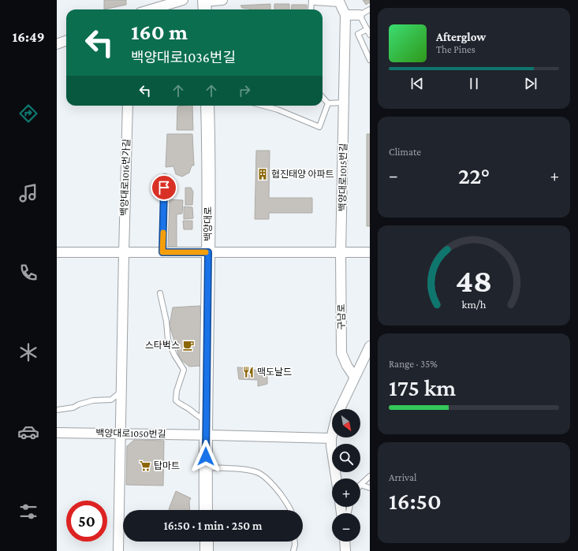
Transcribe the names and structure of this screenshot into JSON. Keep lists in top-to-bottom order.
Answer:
{
  "streets": {
    "main road": ["백양대로"],
    "street": [
      "백양대로1016번가길",
      "백양대로1015번길",
      "구남로",
      "백양대로1050번길"
    ]
  },
  "crossings": [
    ["백양대로1016번가길", "백양대로1050번길"],
    ["백양대로1015번길", "구남로"],
    ["백양대로", "백양대로1050번길"]
  ],
  "places": {
    "building": ["협진태양 아파트"],
    "cafe": ["스타벅스"],
    "restaurant": ["맥도날드"],
    "supermarket": ["탑마트"]
  },
  "north": "bottom right",
  "page": {
    "tabs": "16:49",
    "turn": ["160 m", "백양대로1036번길"],
    "song": ["Afterglow", "The Pines"],
    "tile": [
      "Climate",
      ["Range · 35%", "175 km"],
      ["Arrival", "16:50"]
    ],
    "heat": ["−", "22°", "+"],
    "map_buttons": ["+", "−"],
    "limit": "50",
    "trip": "16:50 · 1 min · 250 m",
    "gauge": ["48", "km/h"]
  }
}
